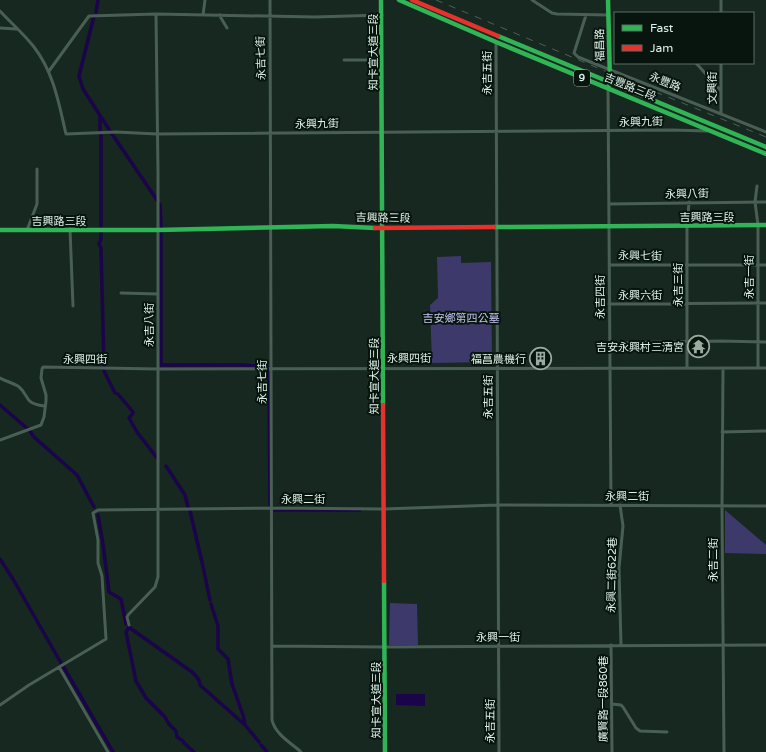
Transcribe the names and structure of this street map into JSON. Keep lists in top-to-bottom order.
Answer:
{
  "streets": {
    "street": [
      "福昌路",
      "知卡宣大道三段",
      "永吉七街",
      "永吉五街",
      "9",
      "永豐路",
      "吉豐路三段",
      "文興街",
      "永興九街",
      "永興八街",
      "吉興路三段",
      "永興七街",
      "永吉一街",
      "永吉三街",
      "永興六街",
      "永吉四街",
      "永吉八街",
      "永興四街",
      "永興二街",
      "永吉二街",
      "永興二街622巷",
      "永興一街",
      "廣賢路一段860巷"
    ]
  },
  "crossings": [
    ["福昌路", "永豐路"],
    ["福昌路", "吉豐路三段"],
    ["福昌路", "永吉四街"],
    ["知卡宣大道三段", "永興九街"],
    ["知卡宣大道三段", "吉興路三段"],
    ["知卡宣大道三段", "永興四街"],
    ["知卡宣大道三段", "永興二街"],
    ["知卡宣大道三段", "永興一街"],
    ["永吉七街", "永興九街"],
    ["永吉七街", "吉興路三段"],
    ["永吉七街", "永興四街"],
    ["永吉七街", "永興二街"],
    ["永吉七街", "永興一街"],
    ["永吉五街", "吉豐路三段"],
    ["永吉五街", "永興九街"],
    ["永吉五街", "吉興路三段"],
    ["永吉五街", "永興四街"],
    ["永吉五街", "永興二街"],
    ["永吉五街", "永興一街"],
    ["永豐路", "文興街"],
    ["吉豐路三段", "永興九街"],
    ["吉豐路三段", "永吉四街"],
    ["永興九街", "永吉四街"],
    ["永興九街", "永吉八街"],
    ["永興八街", "永吉一街"],
    ["永興八街", "永吉三街"],
    ["永興八街", "永吉四街"],
    ["吉興路三段", "永吉一街"],
    ["吉興路三段", "永吉三街"],
    ["吉興路三段", "永吉四街"],
    ["吉興路三段", "永吉八街"],
    ["永興七街", "永吉一街"],
    ["永興七街", "永吉三街"],
    ["永興七街", "永吉四街"],
    ["永吉一街", "永興六街"],
    ["永吉一街", "永興四街"],
    ["永吉三街", "永興六街"],
    ["永吉三街", "永興四街"],
    ["永興六街", "永吉四街"],
    ["永吉四街", "永興四街"],
    ["永吉四街", "永興二街"],
    ["永吉八街", "永興四街"],
    ["永吉八街", "永興二街"],
    ["永興四街", "永吉二街"],
    ["永興二街", "永吉二街"],
    ["永興二街", "永興二街622巷"],
    ["永吉二街", "永興一街"],
    ["永興二街622巷", "永興一街"],
    ["永興一街", "廣賢路一段860巷"]
  ],
  "parks": ["吉安鄉第四公墓"],
  "places": {
    "temple": ["吉安永興村三清宮"],
    "building": ["福菖農機行"]
  },
  "legend": ["Fast", "Jam"]
}
